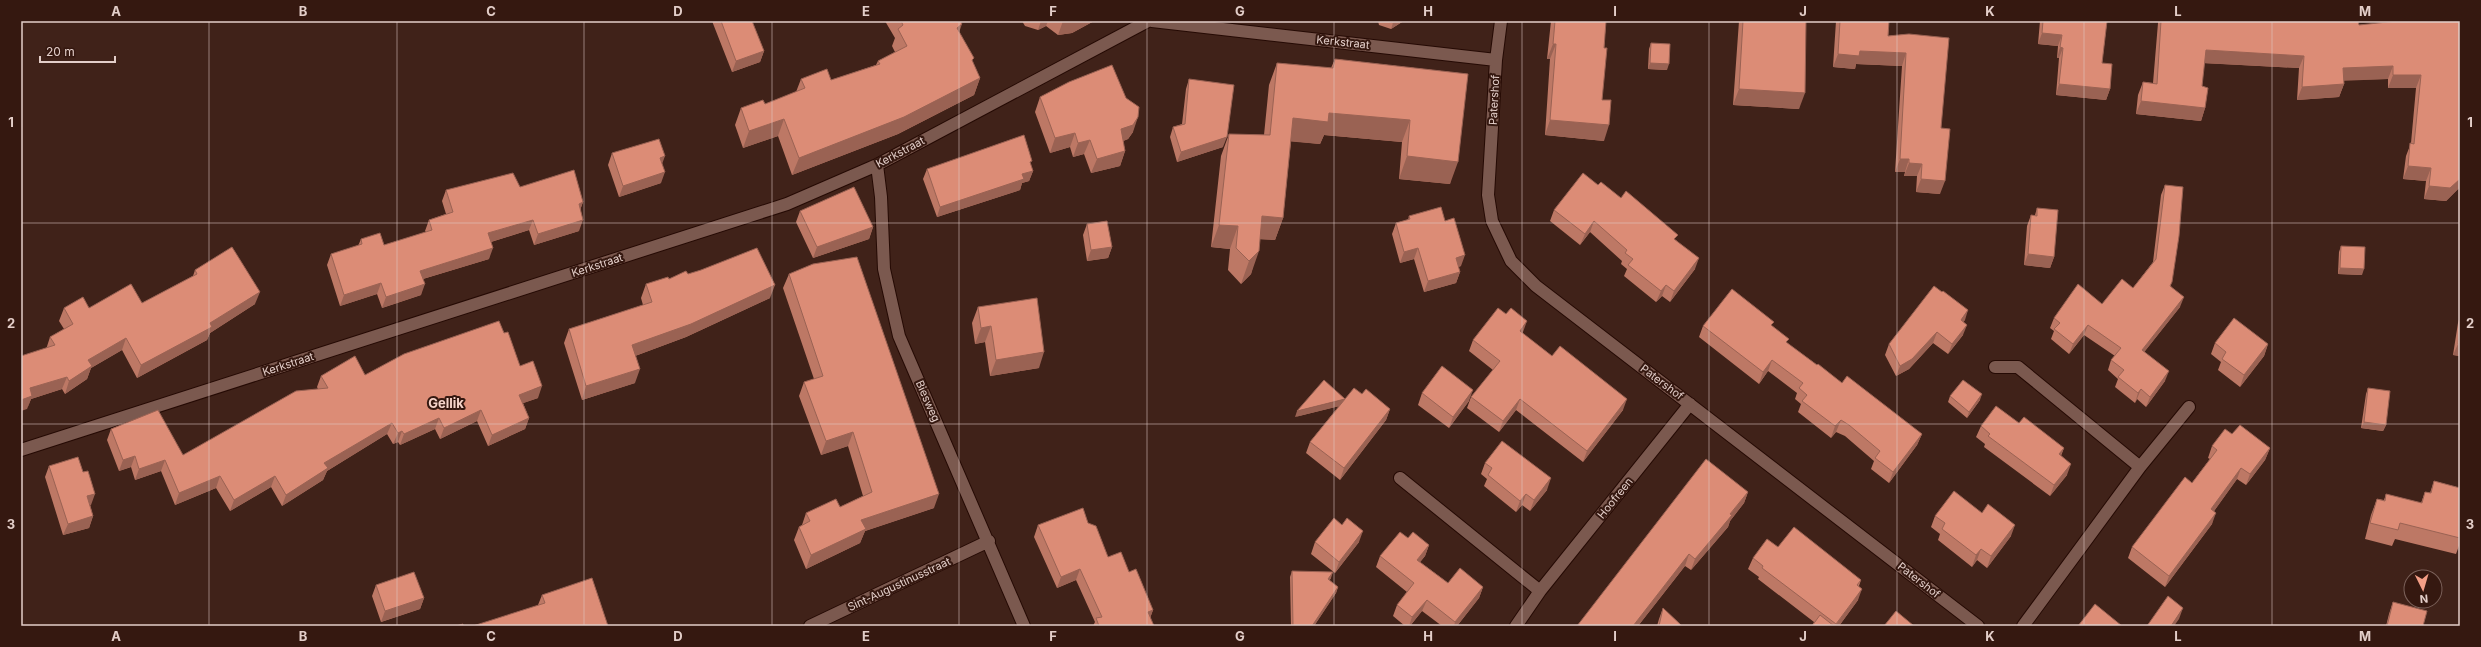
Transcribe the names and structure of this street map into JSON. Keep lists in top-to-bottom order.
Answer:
{
  "streets": {
    "street": [
      "Kerkstraat",
      "Patershof",
      "Biesweg",
      "Hoofreen",
      "Sint-Augustinusstraat"
    ]
  },
  "crossings": [
    ["Kerkstraat", "Patershof"],
    ["Kerkstraat", "Biesweg"],
    ["Patershof", "Hoofreen"],
    ["Biesweg", "Sint-Augustinusstraat"]
  ],
  "districts": ["Gellik"],
  "scale_bar": "20 m",
  "north": "bottom",
  "grid": {
    "columns": [
      "A",
      "B",
      "C",
      "D",
      "E",
      "F",
      "G",
      "H",
      "I",
      "J",
      "K",
      "L",
      "M"
    ],
    "rows": ["1", "2", "3"]
  }
}
